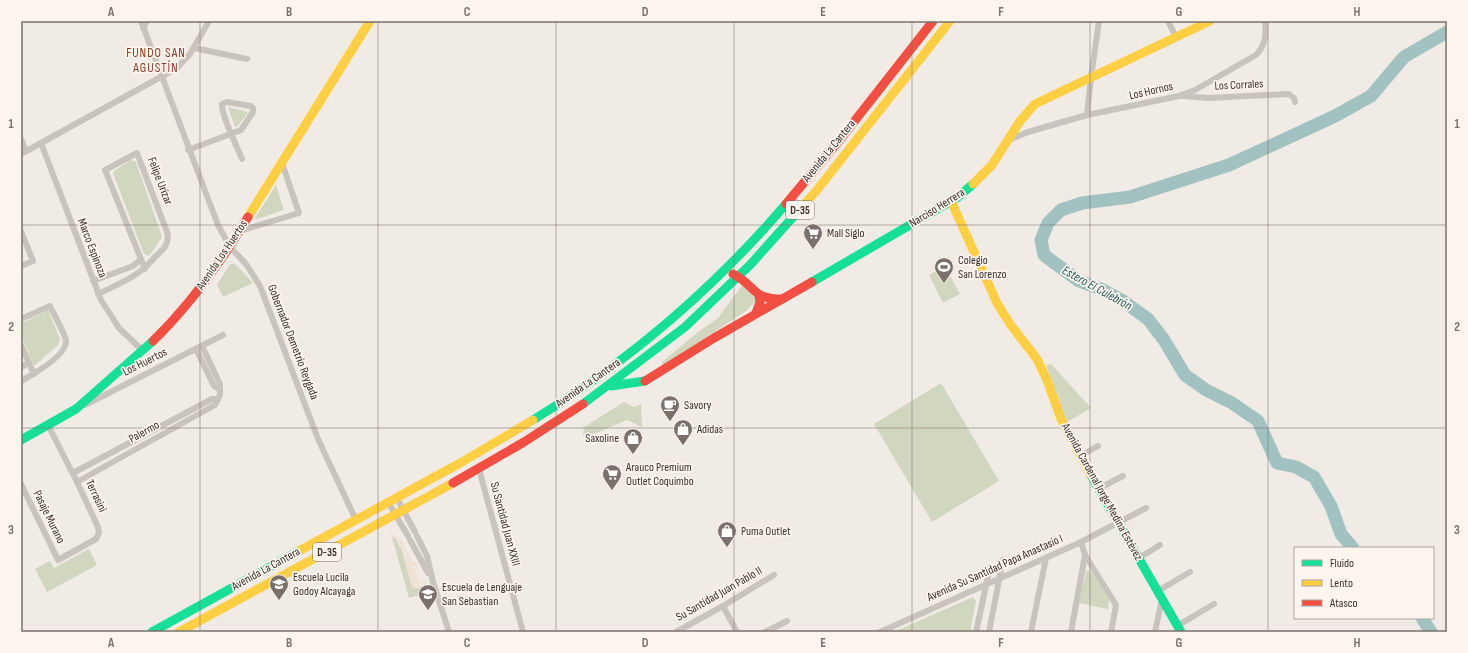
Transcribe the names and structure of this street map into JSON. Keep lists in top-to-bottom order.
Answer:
{
  "streets": {
    "main road": [
      "Avenida La Cantera",
      "Narciso Herrera",
      "D-35",
      "Avenida Los Huertos",
      "Avenida Cardenal Jorge Medina Estévez"
    ],
    "street": [
      "Los Corrales",
      "Los Hornos",
      "Felipe Urízar",
      "Marco Espinoza",
      "Gobernador Demetrio Reygada",
      "Los Huertos",
      "Palermo",
      "Terrasini",
      "Pasaje Murano",
      "Su Santidad Juan XXIII",
      "Avenida Su Santidad Papa Anastasio I",
      "Su Santidad Juan Pablo II"
    ]
  },
  "crossings": [
    ["Los Corrales", "Los Hornos"],
    ["Los Hornos", "Narciso Herrera"],
    ["Avenida La Cantera", "Gobernador Demetrio Reygada"],
    ["Avenida La Cantera", "Su Santidad Juan XXIII"],
    ["Felipe Urízar", "Marco Espinoza"],
    ["Narciso Herrera", "Avenida Cardenal Jorge Medina Estévez"],
    ["Marco Espinoza", "Avenida Los Huertos"],
    ["Avenida Los Huertos", "Gobernador Demetrio Reygada"],
    ["Avenida Los Huertos", "Los Huertos"],
    ["Avenida Los Huertos", "Terrasini"],
    ["Palermo", "Terrasini"],
    ["Avenida Cardenal Jorge Medina Estévez", "Avenida Su Santidad Papa Anastasio I"],
    ["Terrasini", "Pasaje Murano"]
  ],
  "districts": ["FUNDO SAN AGUSTÍN"],
  "water": ["Estero El Culebrón"],
  "places": {
    "supermarket": ["Mall Siglo", "Arauco Premium Outlet Coquimbo"],
    "sports": ["Colegio San Lorenzo"],
    "cafe": ["Savory"],
    "shop": ["Adidas", "Saxoline", "Puma Outlet"],
    "school or university": ["Escuela Lucila Godoy Alcayaga", "Escuela de Lenguaje San Sebastian"]
  },
  "legend": ["Fluido", "Lento", "Atasco"],
  "grid": {
    "columns": [
      "A",
      "B",
      "C",
      "D",
      "E",
      "F",
      "G",
      "H"
    ],
    "rows": ["1", "2", "3"]
  }
}
